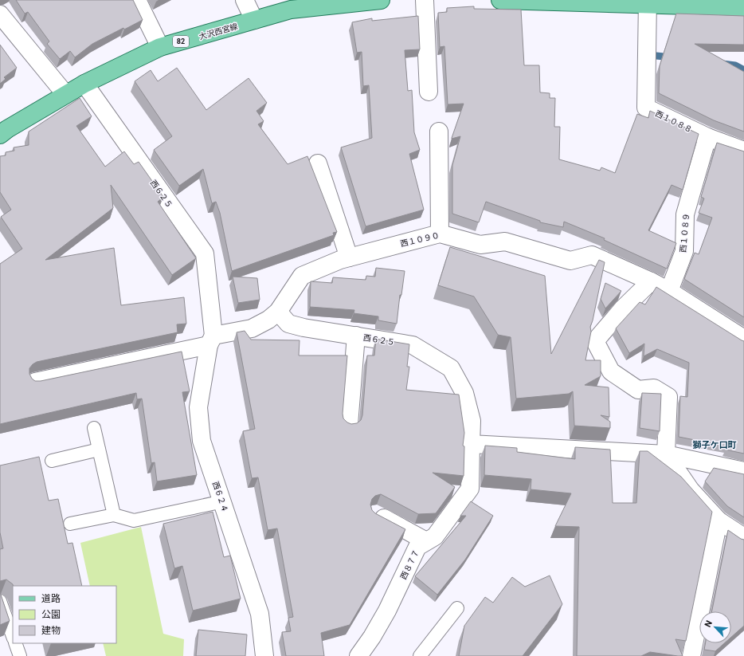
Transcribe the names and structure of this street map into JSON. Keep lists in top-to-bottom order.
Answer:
{
  "streets": {
    "main road": ["大沢西宮線", "82"],
    "street": [
      "西１０８８",
      "西６２５",
      "西１０８９",
      "西１０９０",
      "西６２４",
      "西８７７"
    ]
  },
  "crossings": [
    ["大沢西宮線", "西６２５"],
    ["西１０８８", "西１０８９"],
    ["西６２５", "西１０９０"],
    ["西６２５", "西６２４"],
    ["西６２５", "西８７７"],
    ["西１０８９", "西１０９０"]
  ],
  "districts": ["獅子ケ口町"],
  "legend": ["道路", "公園", "建物"],
  "north": "top left"
}
